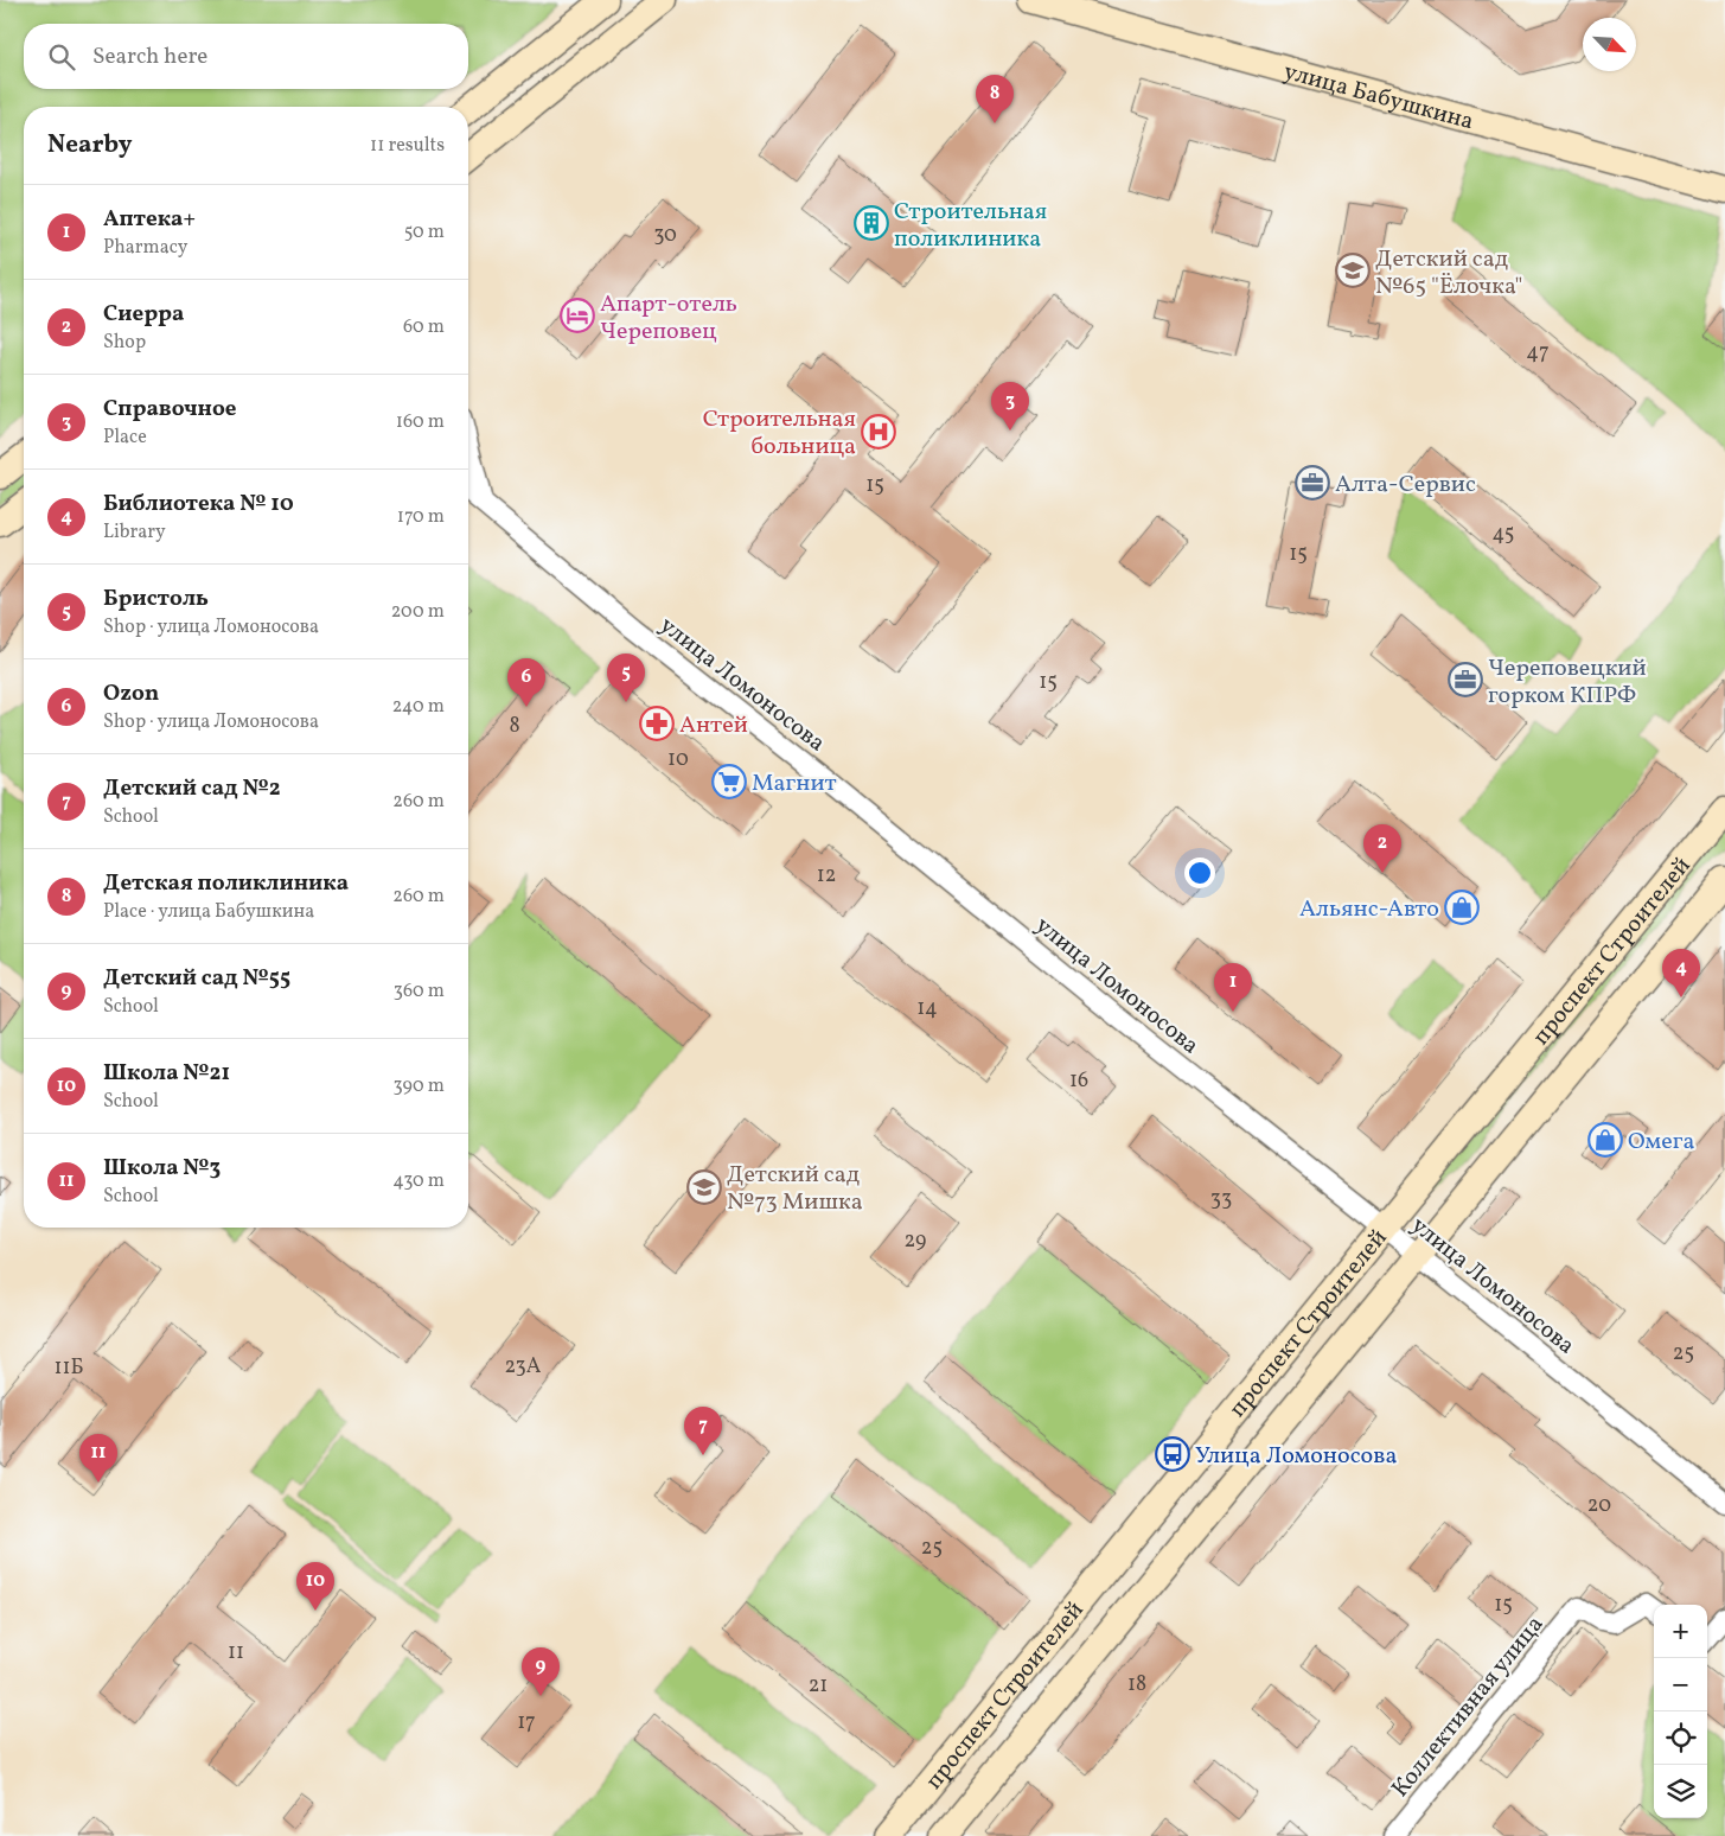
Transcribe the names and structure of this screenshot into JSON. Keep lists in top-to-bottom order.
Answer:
{
  "streets": {
    "main road": ["улица Бабушкина", "проспект Строителей"],
    "street": ["улица Ломоносова", "Коллективная улица"]
  },
  "crossings": [
    ["улица Ломоносова", "проспект Строителей"]
  ],
  "places": {
    "building": ["Строительная поликлиника"],
    "school or university": ["Детский сад №65 \"Ёлочка\"", "Детский сад №73 Мишка"],
    "hotel": ["Апарт-отель Череповец"],
    "hospital": ["Строительная больница"],
    "office": ["Алта-Сервис", "Череповецкий горком КПРФ"],
    "pharmacy": ["Антей"],
    "supermarket": ["Магнит"],
    "shop": ["Альянс-Авто", "Омега"],
    "bus stop": ["Улица Ломоносова"]
  },
  "house_numbers": [
    "30",
    "47",
    "15",
    "45",
    "15",
    "15",
    "8",
    "10",
    "12",
    "14",
    "16",
    "33",
    "29",
    "25",
    "23А",
    "11Б",
    "20",
    "25",
    "15",
    "11",
    "18",
    "21",
    "17"
  ],
  "north": "bottom right",
  "page": {
    "search": "Search here",
    "pins": [
      "8",
      "3",
      "5",
      "6",
      "2",
      "4",
      "1",
      "7",
      "11",
      "10",
      "9"
    ],
    "heading": ["Nearby", "11 results"],
    "list": [
      {
        "mark": "1",
        "name": "Аптека+",
        "note": "Pharmacy",
        "value": "50 m"
      },
      {
        "mark": "2",
        "name": "Сиерра",
        "note": "Shop",
        "value": "60 m"
      },
      {
        "mark": "3",
        "name": "Справочное",
        "note": "Place",
        "value": "160 m"
      },
      {
        "mark": "4",
        "name": "Библиотека № 10",
        "note": "Library",
        "value": "170 m"
      },
      {
        "mark": "5",
        "name": "Бристоль",
        "note": "Shop · улица Ломоносова",
        "value": "200 m"
      },
      {
        "mark": "6",
        "name": "Ozon",
        "note": "Shop · улица Ломоносова",
        "value": "240 m"
      },
      {
        "mark": "7",
        "name": "Детский сад №2",
        "note": "School",
        "value": "260 m"
      },
      {
        "mark": "8",
        "name": "Детская поликлиника",
        "note": "Place · улица Бабушкина",
        "value": "260 m"
      },
      {
        "mark": "9",
        "name": "Детский сад №55",
        "note": "School",
        "value": "360 m"
      },
      {
        "mark": "10",
        "name": "Школа №21",
        "note": "School",
        "value": "390 m"
      },
      {
        "mark": "11",
        "name": "Школа №3",
        "note": "School",
        "value": "430 m"
      }
    ],
    "map_buttons": ["+", "−"]
  }
}
